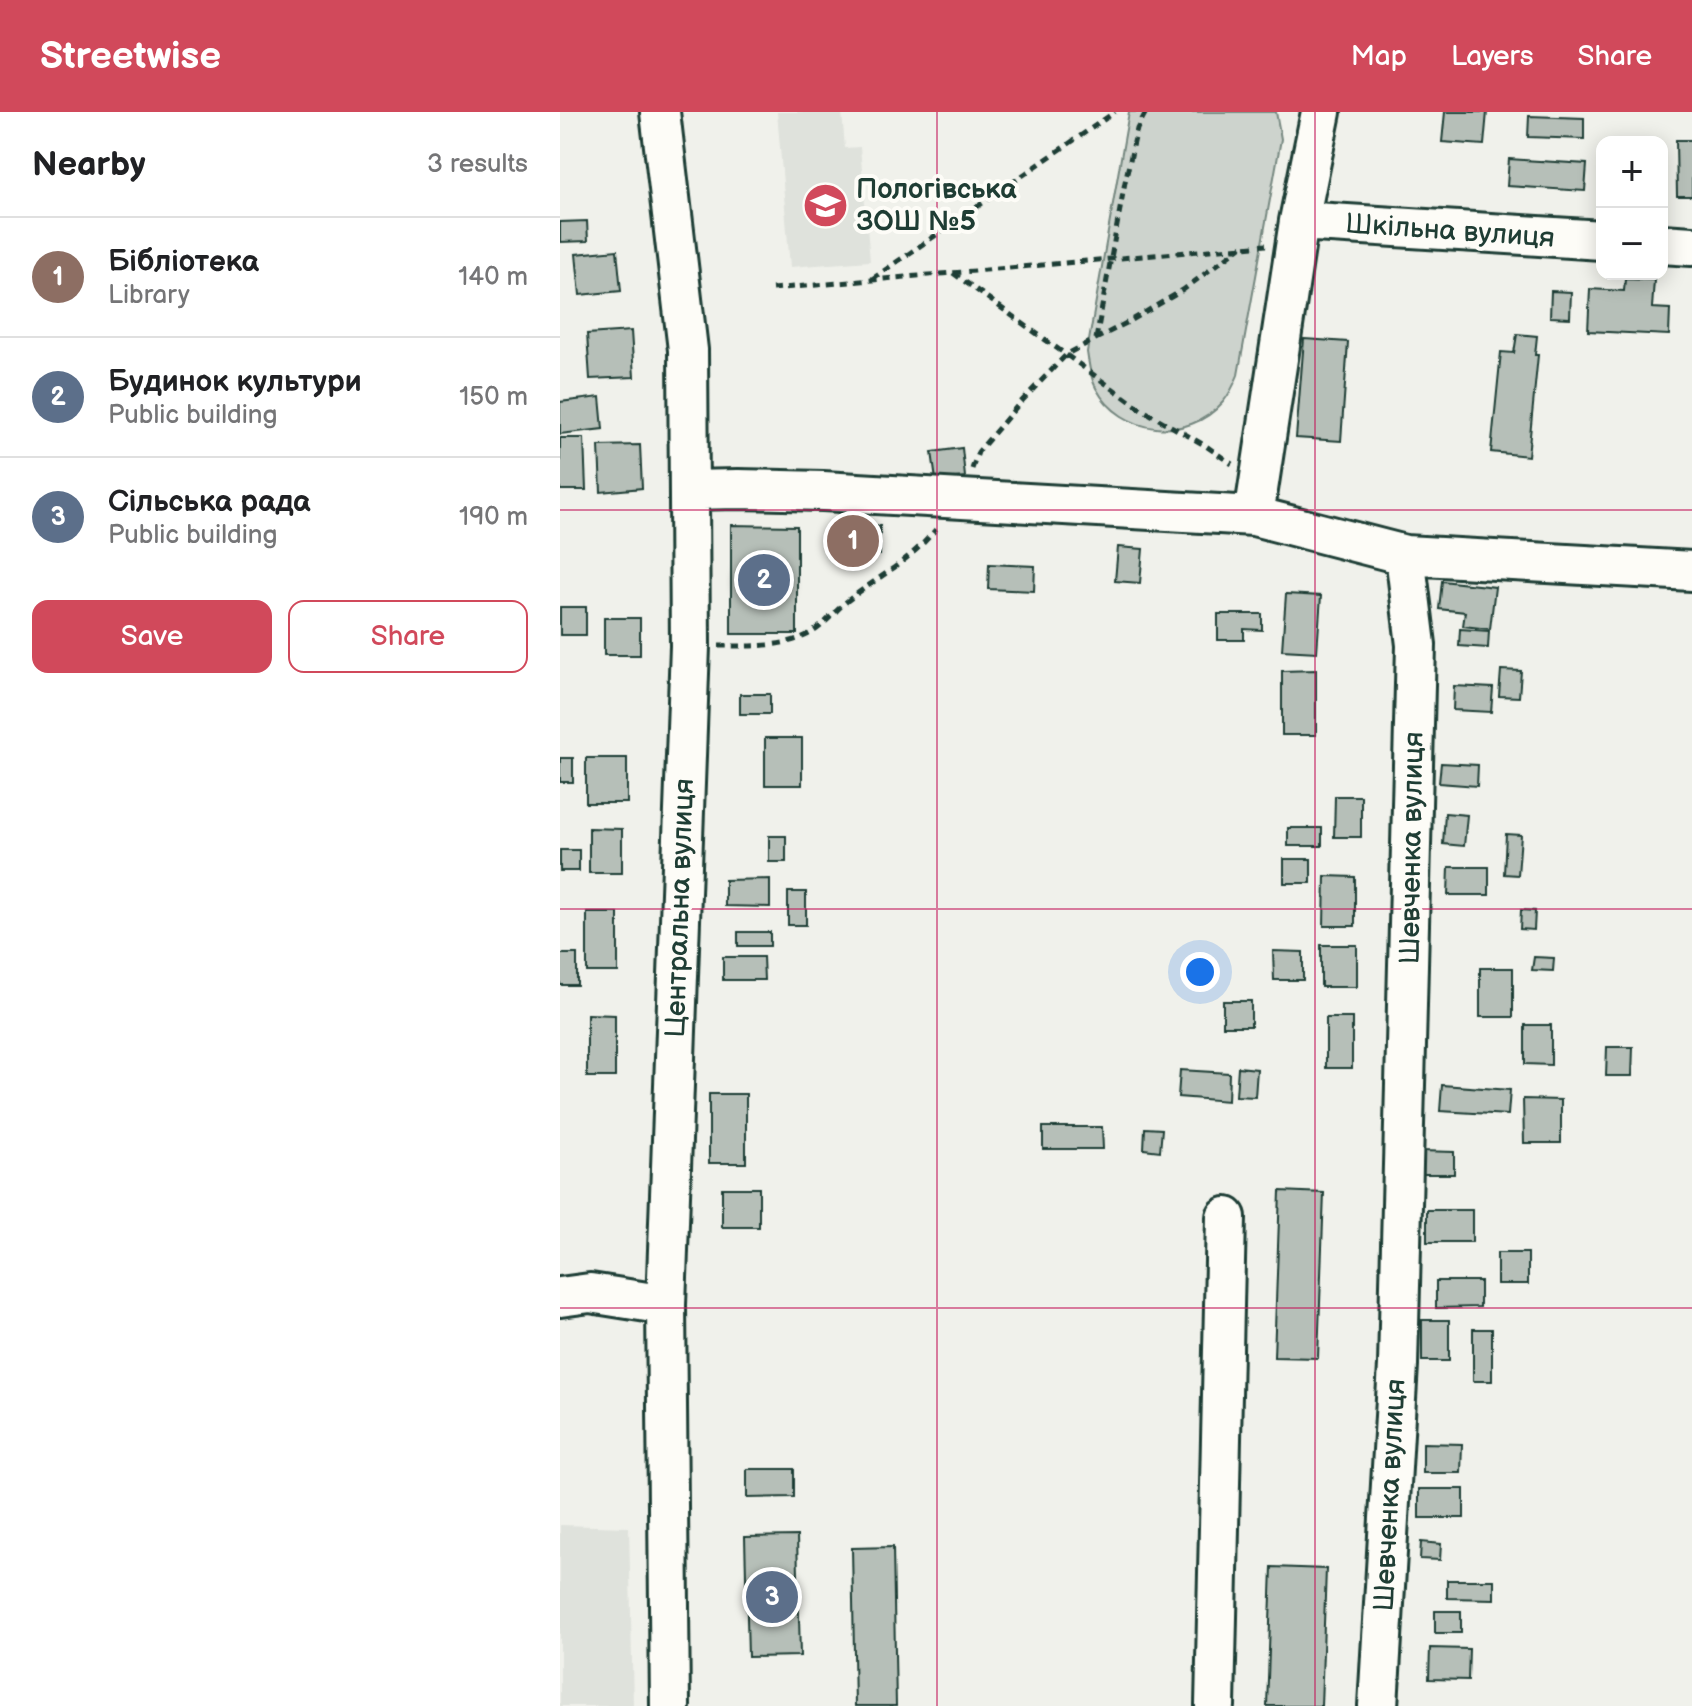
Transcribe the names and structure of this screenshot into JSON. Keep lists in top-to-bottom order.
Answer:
{
  "streets": {
    "street": ["Шкільна вулиця", "Шевченка вулиця", "Центральна вулиця"]
  },
  "places": {
    "school or university": ["Пологівська ЗОШ №5"]
  },
  "page": {
    "header": "Streetwise",
    "nav": ["Map", "Layers", "Share"],
    "heading": ["Nearby", "3 results"],
    "map_buttons": ["+", "−"],
    "list": [
      {
        "mark": "1",
        "name": "Бібліотека",
        "note": "Library",
        "value": "140 m"
      },
      {
        "mark": "2",
        "name": "Будинок культури",
        "note": "Public building",
        "value": "150 m"
      },
      {
        "mark": "3",
        "name": "Сільська рада",
        "note": "Public building",
        "value": "190 m"
      }
    ],
    "pins": ["1", "2", "3"],
    "buttons": ["Save", "Share"]
  }
}
